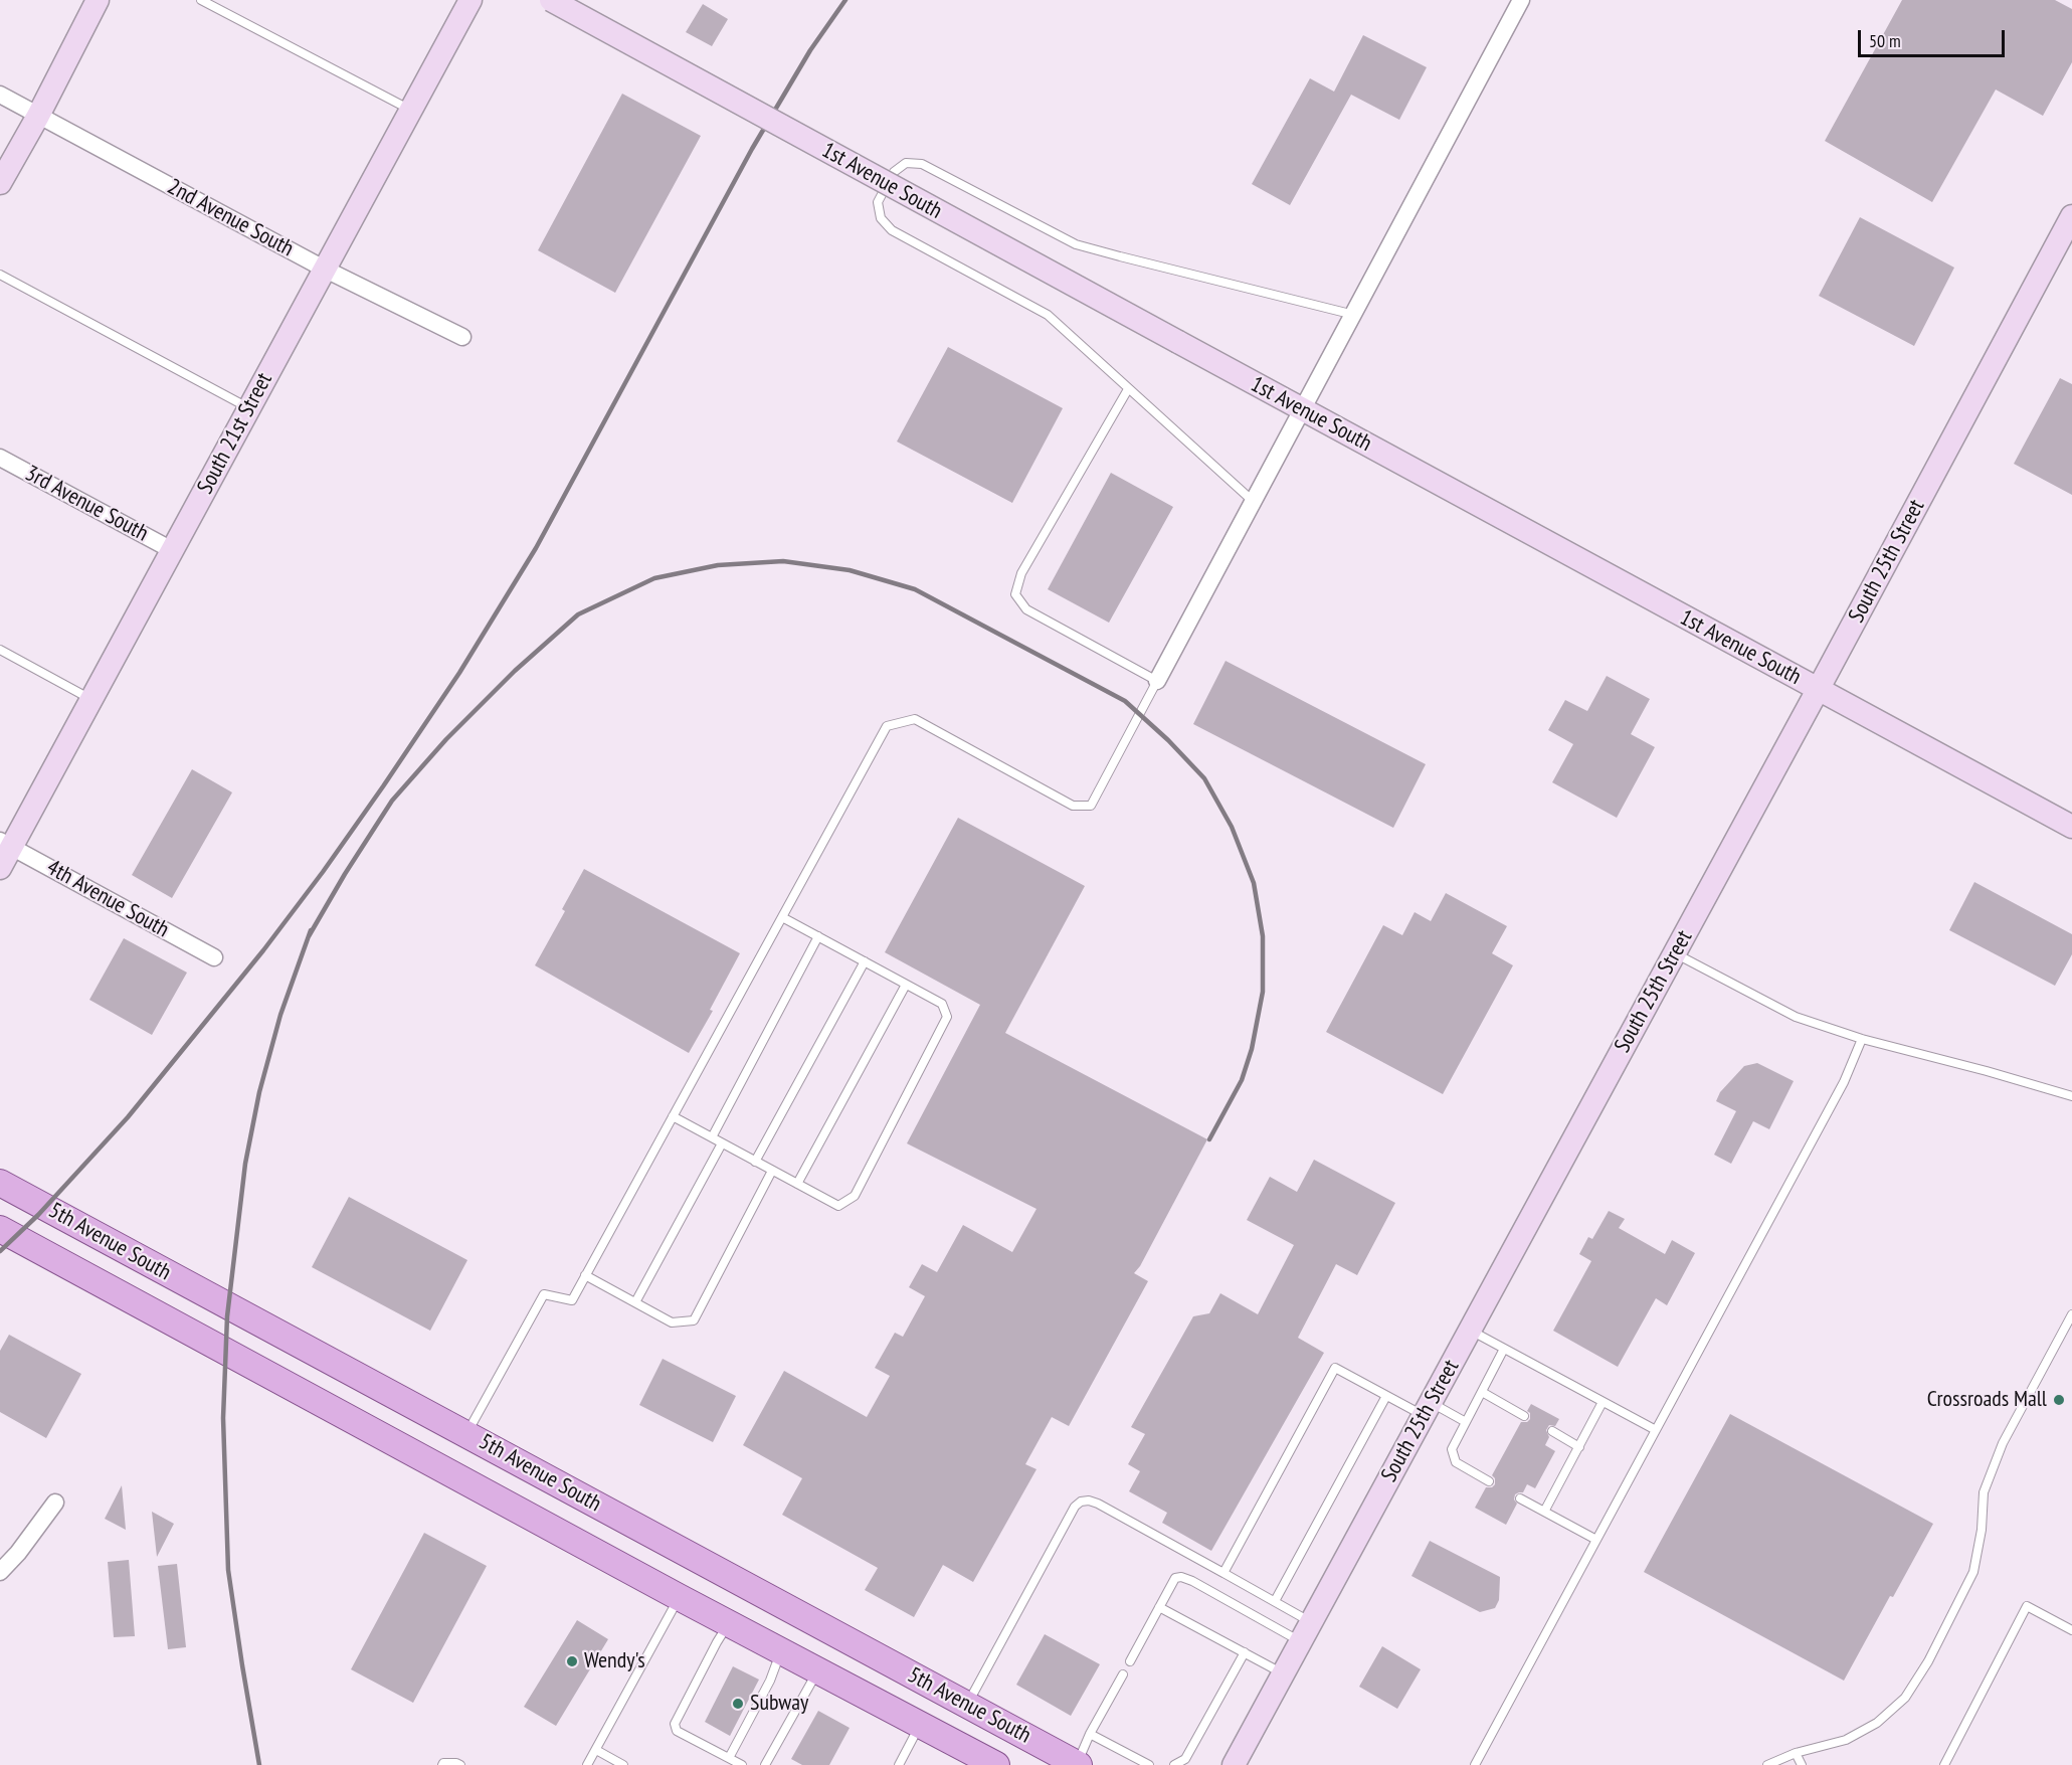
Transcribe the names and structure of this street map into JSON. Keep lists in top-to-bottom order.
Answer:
{
  "streets": {
    "main road": [
      "1st Avenue South",
      "South 21st Street",
      "South 25th Street",
      "5th Avenue South"
    ],
    "street": ["2nd Avenue South", "3rd Avenue South", "4th Avenue South"]
  },
  "crossings": [
    ["1st Avenue South", "South 25th Street"],
    ["2nd Avenue South", "South 21st Street"],
    ["South 21st Street", "3rd Avenue South"],
    ["South 21st Street", "4th Avenue South"]
  ],
  "places": ["Crossroads Mall", "Wendy's", "Subway"],
  "scale_bar": "50 m"
}
